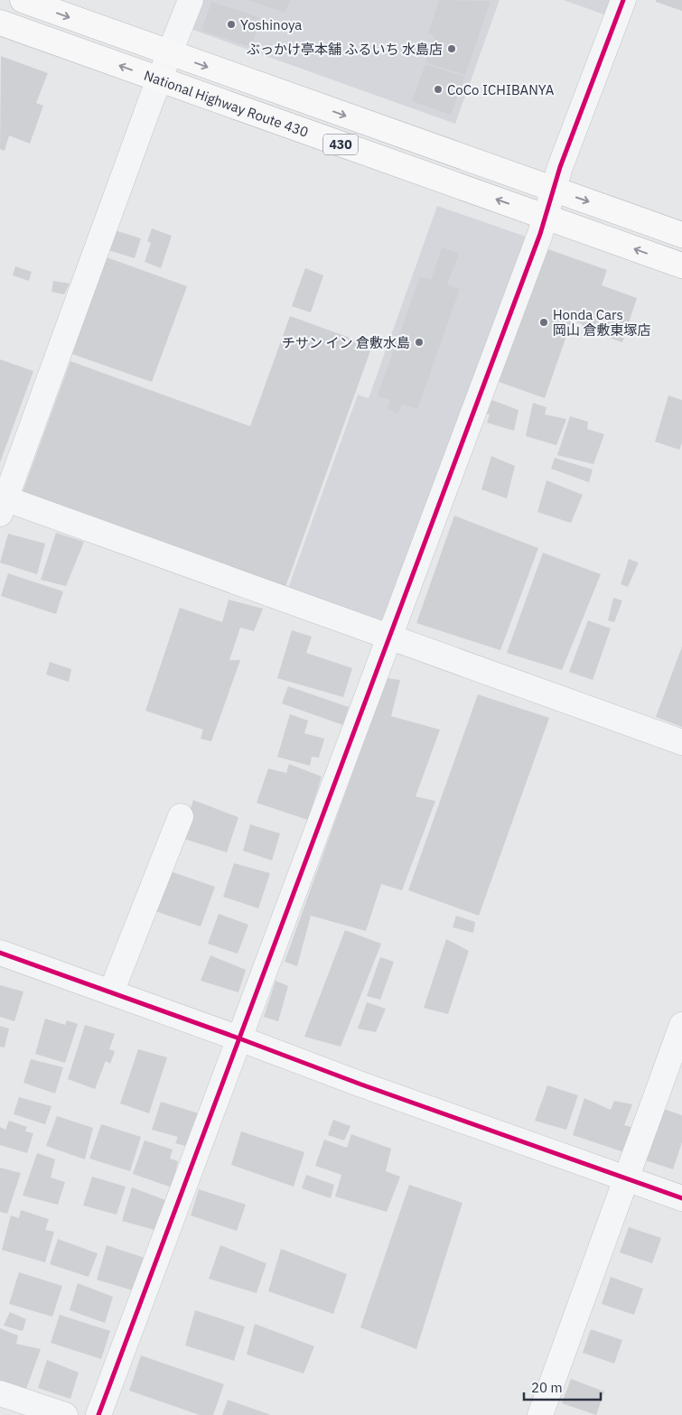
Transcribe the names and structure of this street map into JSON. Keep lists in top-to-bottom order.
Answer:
{
  "streets": {
    "highway": ["National Highway Route 430", "430"]
  },
  "places": [
    "Yoshinoya",
    "ぶっかけ亭本舗 ふるいち 水島店",
    "CoCo ICHIBANYA",
    "Honda Cars 岡山 倉敷東塚店",
    "チサン イン 倉敷水島"
  ],
  "scale_bar": "20 m"
}
